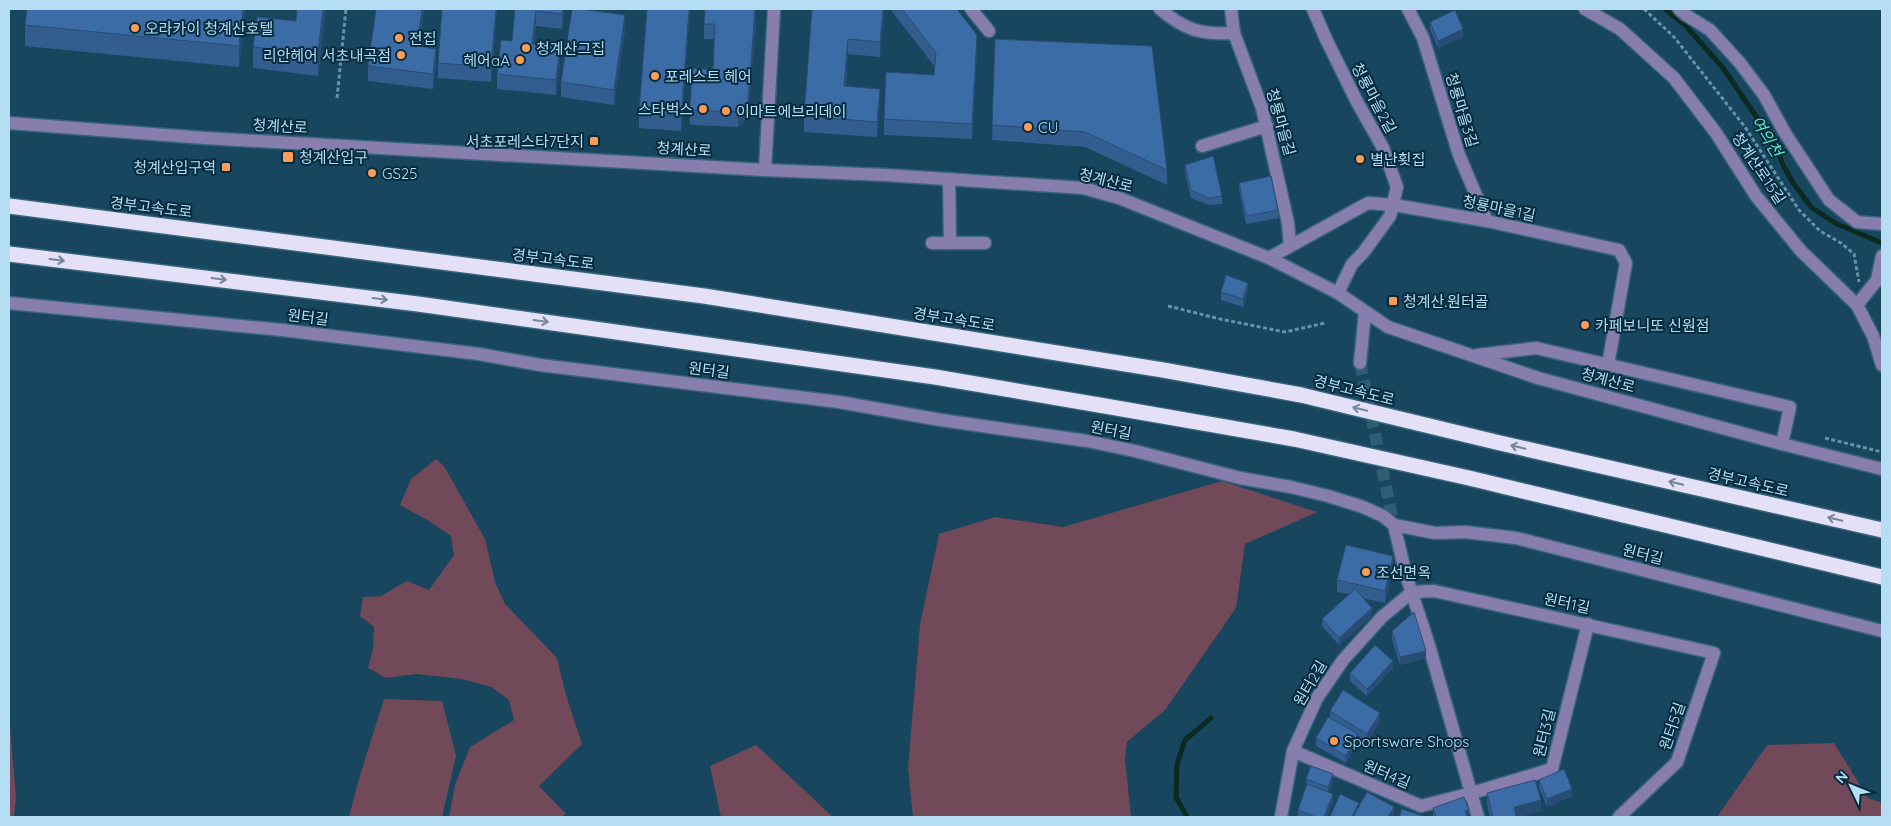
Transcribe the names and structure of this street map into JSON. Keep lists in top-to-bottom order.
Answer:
{
  "streets": {
    "highway": ["경부고속도로"],
    "street": [
      "청룡마을2길",
      "청룡마을3길",
      "청룡마을길",
      "청계산로",
      "청계산로15길",
      "청룡마을1길",
      "원터길",
      "원터1길",
      "원터2길",
      "원터5길",
      "원터3길",
      "원터4길"
    ]
  },
  "crossings": [
    ["청룡마을2길", "청룡마을1길"],
    ["청룡마을3길", "청룡마을1길"],
    ["청룡마을길", "청룡마을1길"],
    ["청계산로", "청룡마을1길"],
    ["원터1길", "원터2길"],
    ["원터1길", "원터5길"],
    ["원터1길", "원터3길"],
    ["원터2길", "원터4길"],
    ["원터3길", "원터4길"]
  ],
  "water": ["여의천"],
  "places": {
    "other": [
      "오라카이 청계산호텔",
      "전집",
      "청계산그집",
      "리안헤어 서초내곡점",
      "헤어aA",
      "포레스트 헤어",
      "스타벅스",
      "이마트에브리데이",
      "CU",
      "별난횟집",
      "GS25",
      "카페보니또 신원점",
      "조선면옥",
      "Sportsware Shops"
    ],
    "transit": [
      "서초포레스타7단지",
      "청계산입구",
      "청계산입구역",
      "청계산.원터골"
    ]
  },
  "north": "top left"
}
